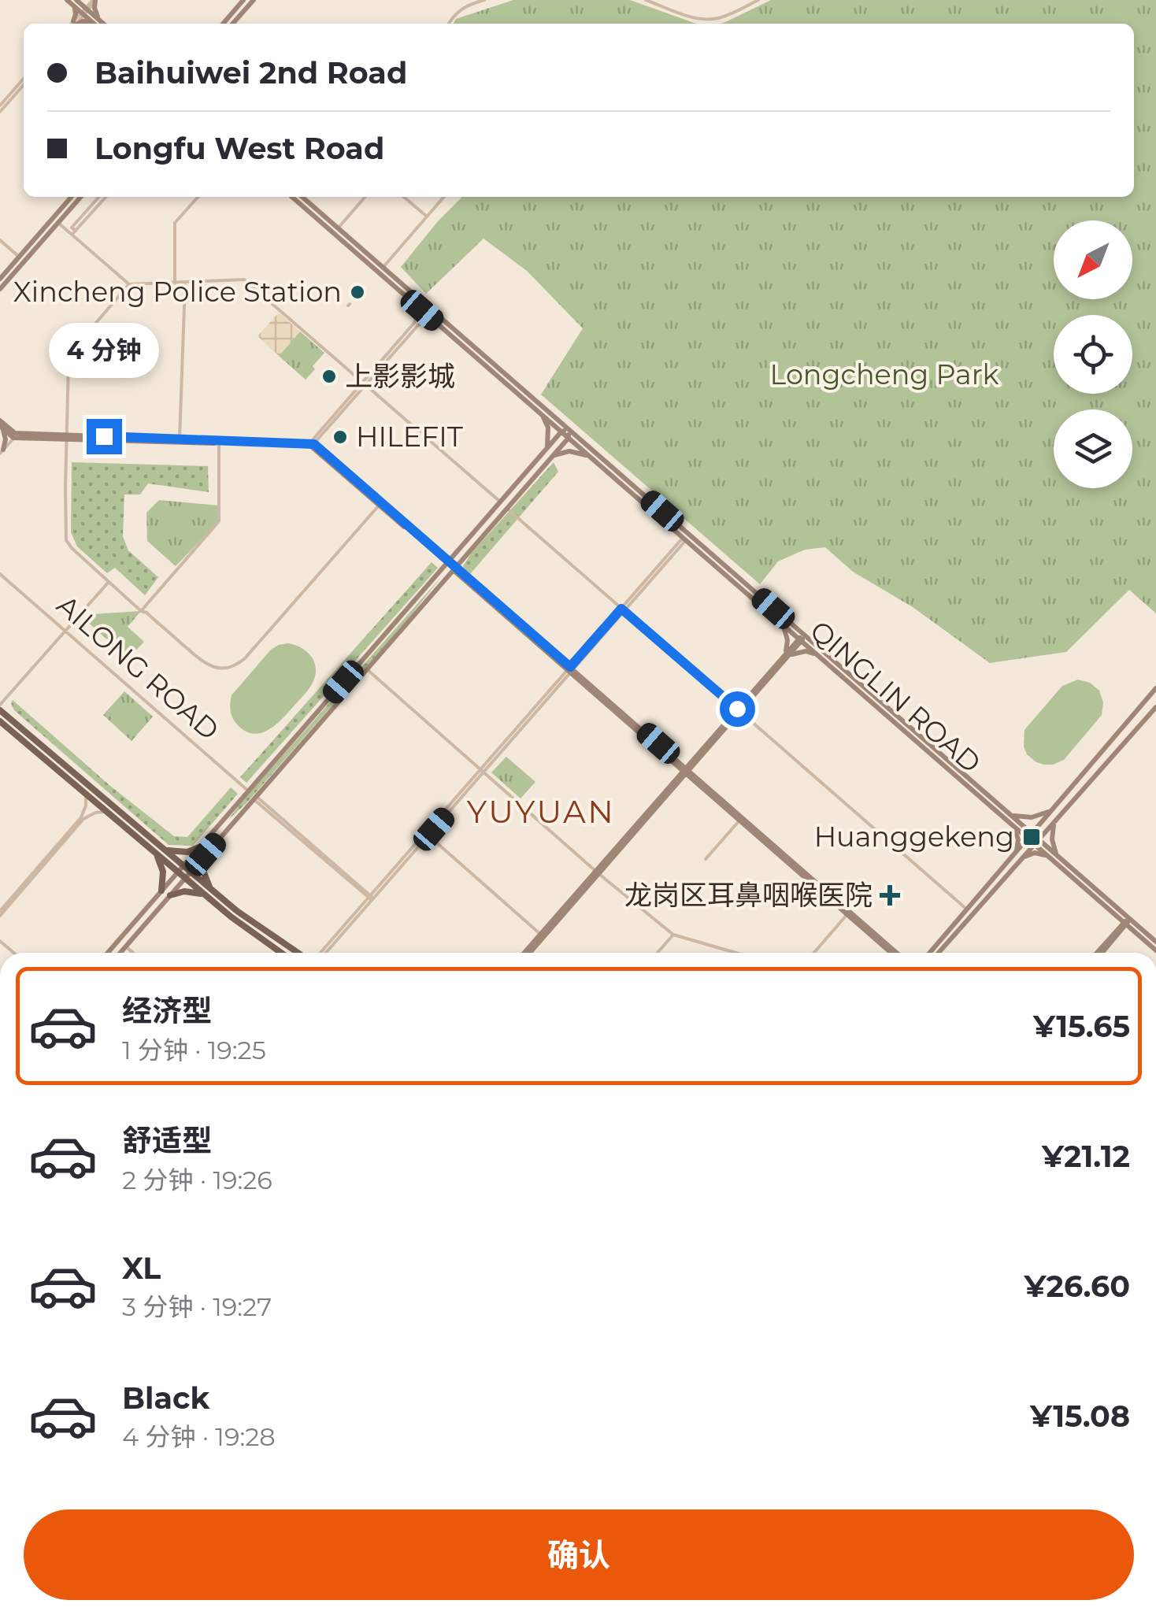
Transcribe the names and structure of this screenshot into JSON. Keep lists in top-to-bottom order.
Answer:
{
  "streets": {
    "main road": ["QINGLIN ROAD"],
    "street": ["AILONG ROAD"]
  },
  "districts": ["YUYUAN"],
  "parks": ["Longcheng Park"],
  "places": {
    "other": ["Xincheng Police Station", "上影影城", "HILEFIT"],
    "transit": ["Huanggekeng"],
    "health": ["龙岗区耳鼻咽喉医院"]
  },
  "north": "bottom left",
  "page": {
    "banner": ["Baihuiwei 2nd Road", "Longfu West Road"],
    "bubble": "4 分钟",
    "list": [
      {
        "name": "经济型",
        "note": "1 分钟 · 19:25",
        "value": "¥15.65"
      },
      {
        "name": "舒适型",
        "note": "2 分钟 · 19:26",
        "value": "¥21.12"
      },
      {
        "name": "XL",
        "note": "3 分钟 · 19:27",
        "value": "¥26.60"
      },
      {
        "name": "Black",
        "note": "4 分钟 · 19:28",
        "value": "¥15.08"
      }
    ],
    "buttons": "确认"
  }
}
